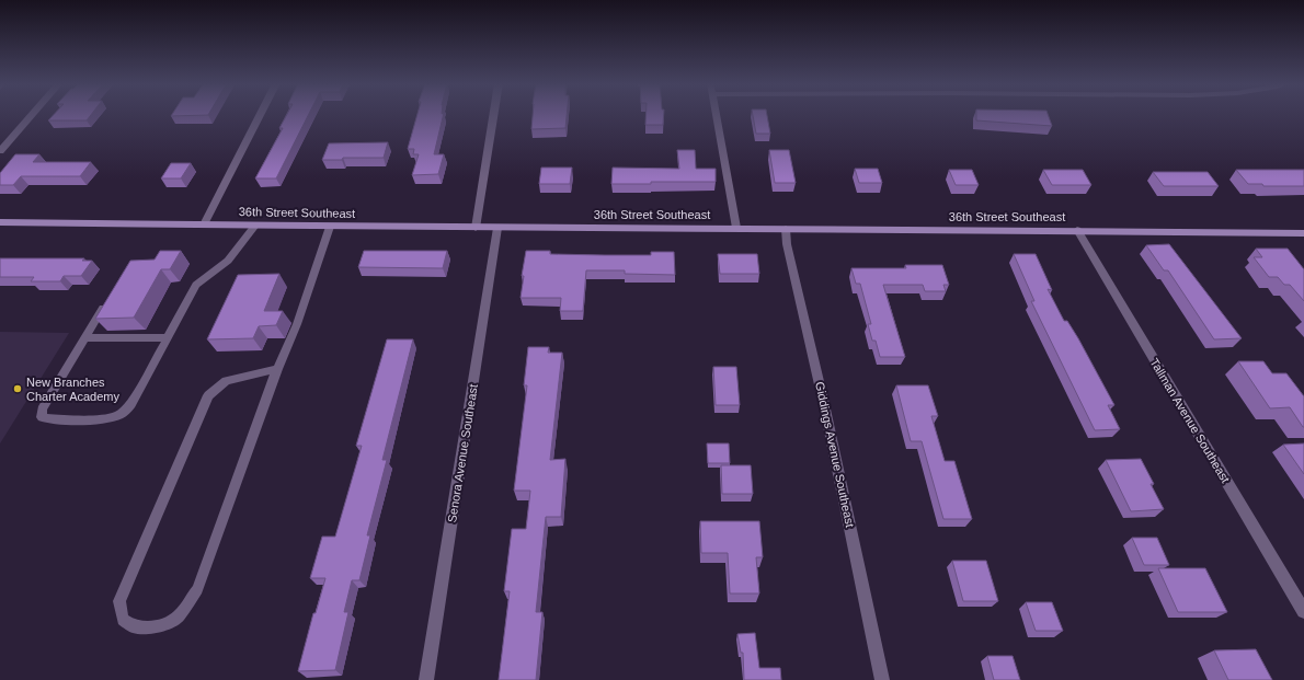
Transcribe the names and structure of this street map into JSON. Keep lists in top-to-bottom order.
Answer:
{
  "streets": {
    "street": [
      "36th Street Southeast",
      "Tallman Avenue Southeast",
      "Senora Avenue Southeast",
      "Giddings Avenue Southeast"
    ]
  },
  "crossings": [
    ["36th Street Southeast", "Tallman Avenue Southeast"],
    ["36th Street Southeast", "Senora Avenue Southeast"],
    ["36th Street Southeast", "Giddings Avenue Southeast"]
  ],
  "places": ["New Branches Charter Academy"]
}
